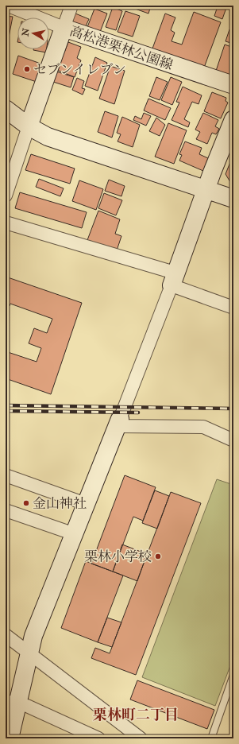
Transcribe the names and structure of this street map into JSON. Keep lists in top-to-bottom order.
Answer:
{
  "streets": {
    "street": ["高松港栗林公園線"]
  },
  "districts": ["栗林町二丁目"],
  "places": ["セブンイレブン", "金山神社", "栗林小学校"],
  "north": "left"
}
